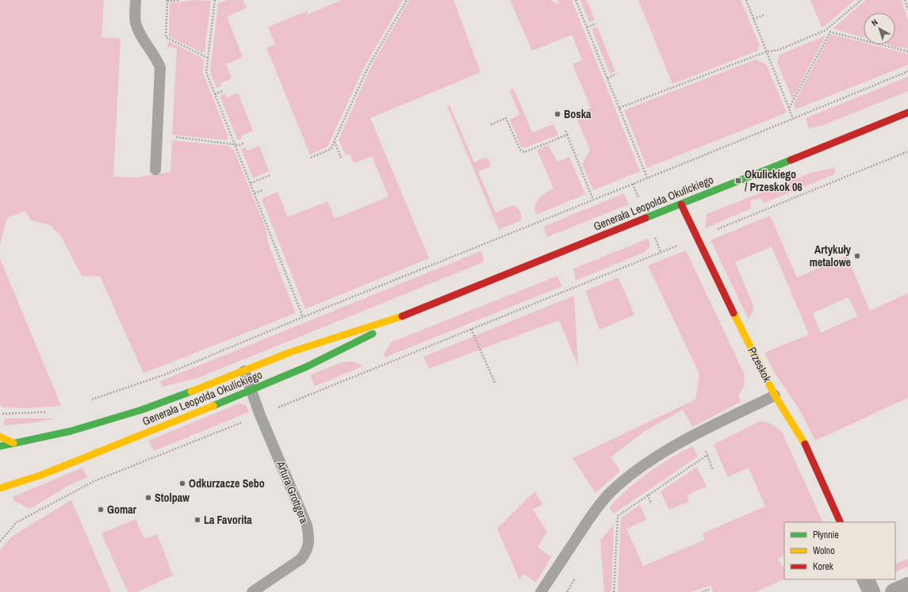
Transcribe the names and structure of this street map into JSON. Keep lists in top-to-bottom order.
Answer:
{
  "streets": {
    "main road": ["Generała Leopolda Okulickiego", "Przeskok"],
    "lane": ["Artura Grottgera"]
  },
  "crossings": [
    ["Generała Leopolda Okulickiego", "Przeskok"],
    ["Generała Leopolda Okulickiego", "Artura Grottgera"]
  ],
  "places": {
    "other": [
      "Boska",
      "Artykuły metalowe",
      "Odkurzacze Sebo",
      "Stolpaw",
      "Gomar",
      "La Favorita"
    ],
    "transit": ["Okulickiego / Przeskok 06"]
  },
  "legend": ["Płynnie", "Wolno", "Korek"],
  "north": "top left"
}
